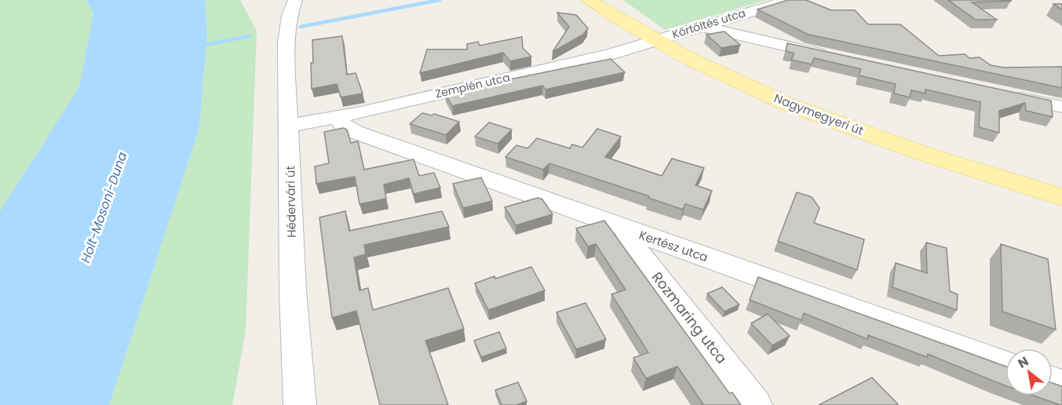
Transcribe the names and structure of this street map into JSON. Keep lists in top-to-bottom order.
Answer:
{
  "streets": {
    "main road": ["Nagymegyeri út"],
    "street": [
      "Körtöltés utca",
      "Zemplén utca",
      "Hédervári út",
      "Kertész utca",
      "Rozmaring utca"
    ]
  },
  "crossings": [
    ["Körtöltés utca", "Zemplén utca"],
    ["Körtöltés utca", "Nagymegyeri út"],
    ["Zemplén utca", "Nagymegyeri út"],
    ["Zemplén utca", "Hédervári út"],
    ["Zemplén utca", "Kertész utca"],
    ["Kertész utca", "Rozmaring utca"]
  ],
  "water": ["Holt-Mosoni-Duna"],
  "north": "top left"
}
